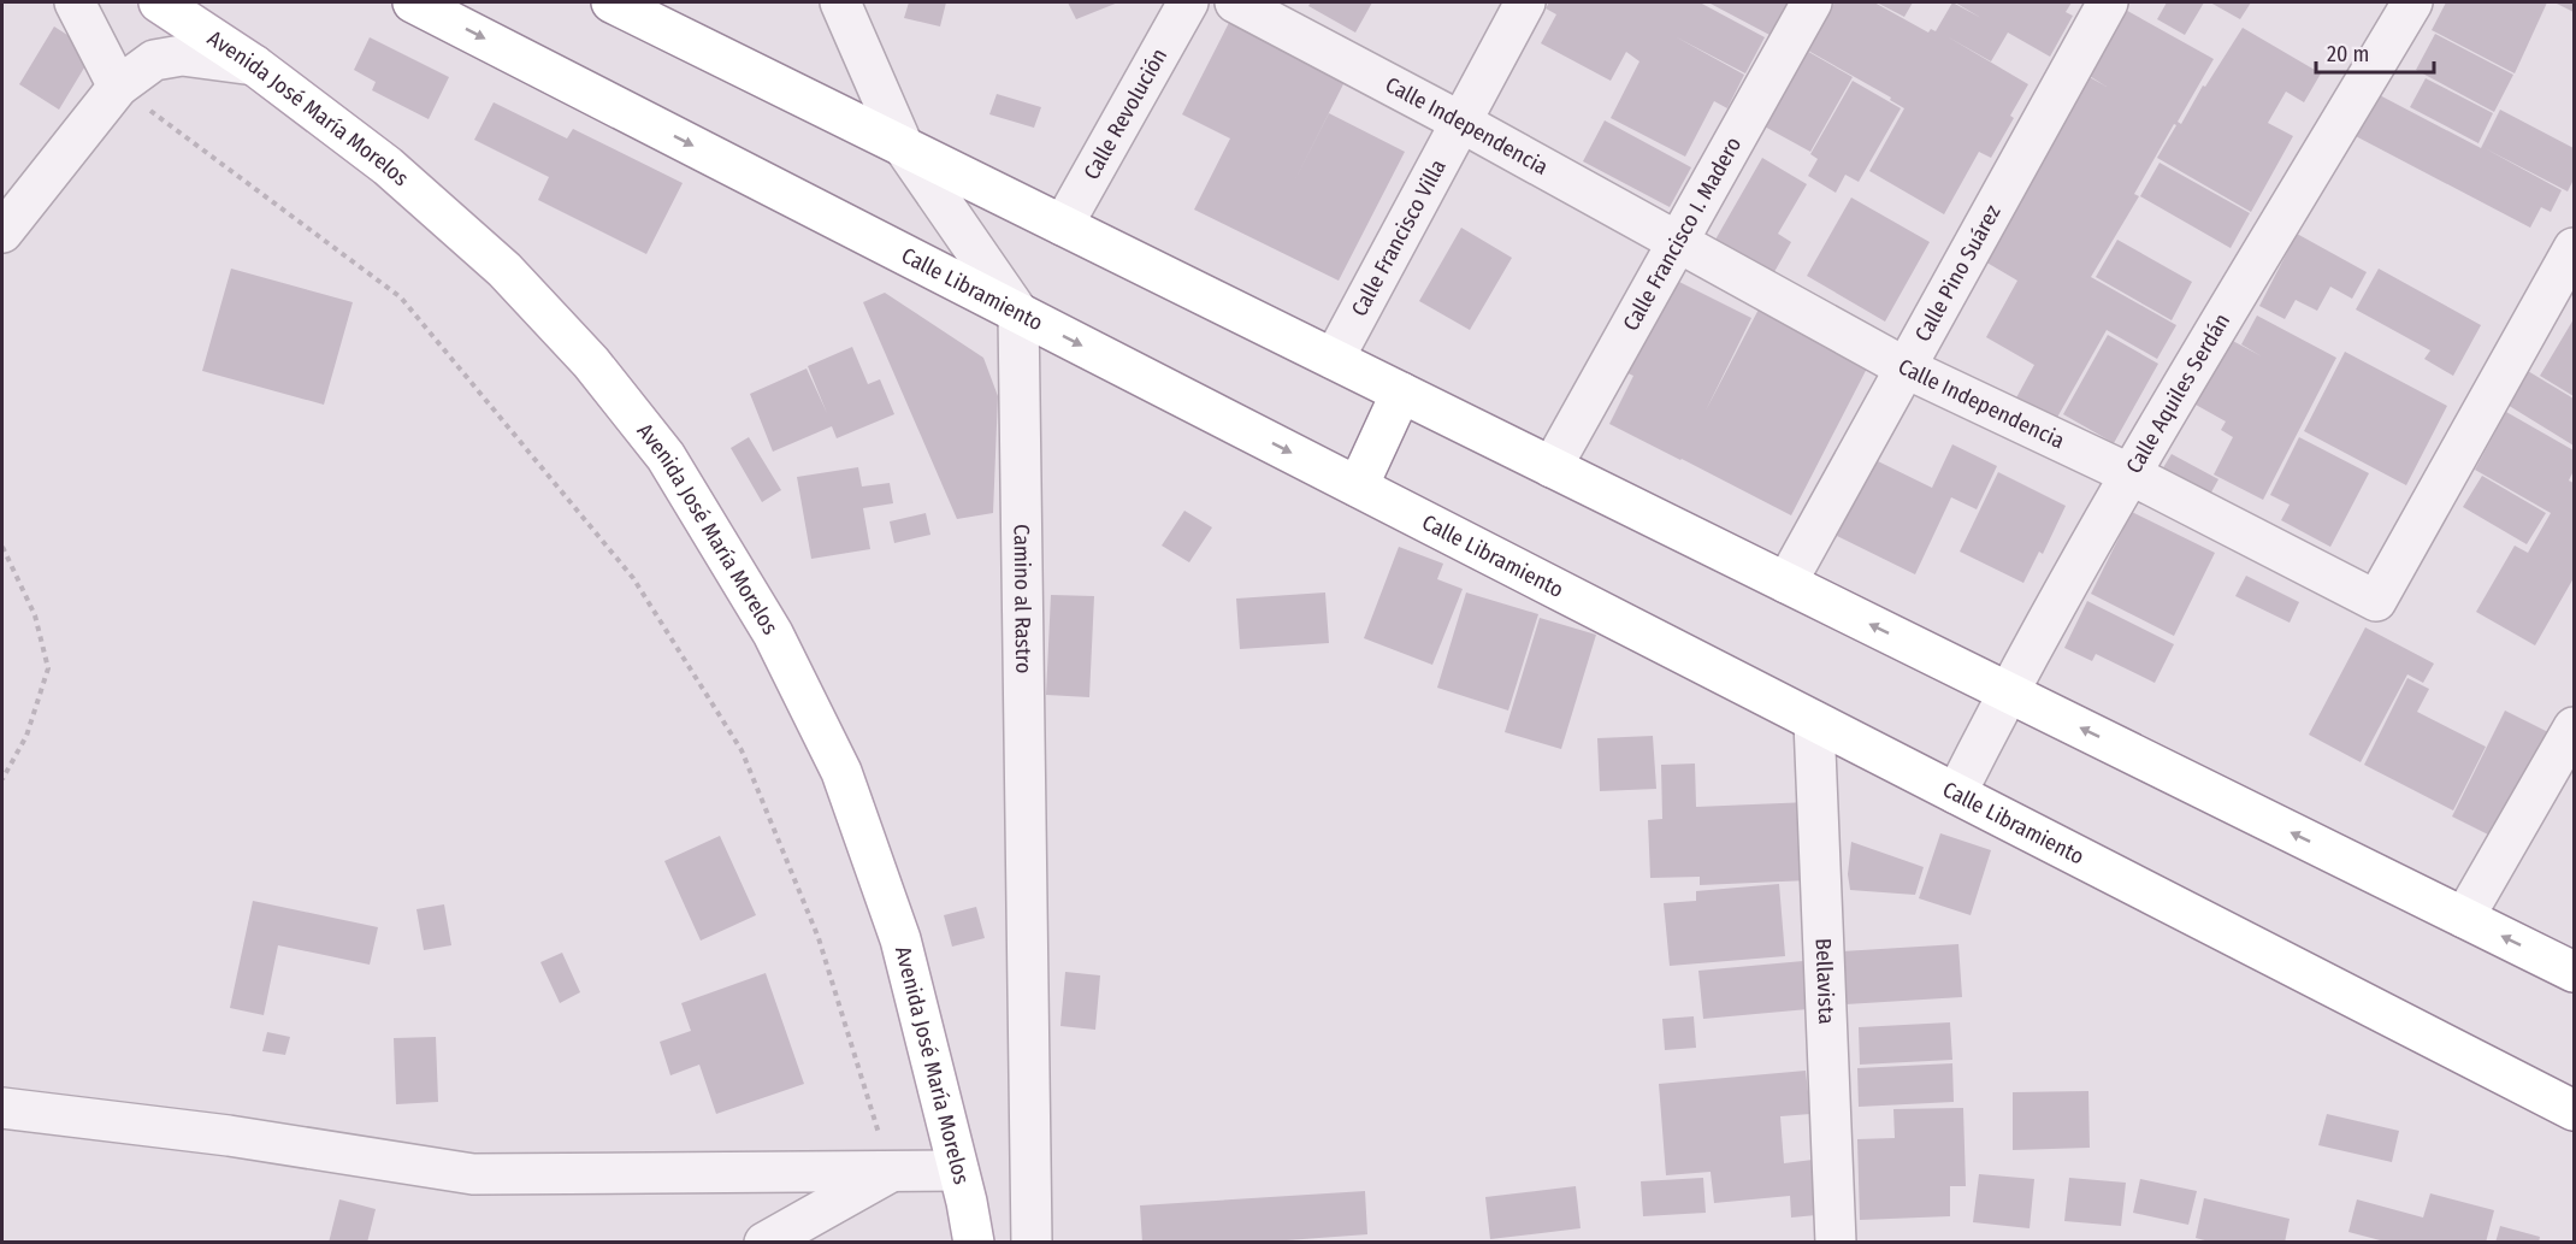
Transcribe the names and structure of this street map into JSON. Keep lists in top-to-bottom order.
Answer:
{
  "streets": {
    "main road": ["Avenida José María Morelos", "Calle Libramiento"],
    "street": [
      "Calle Revolución",
      "Calle Independencia",
      "Calle Francisco I. Madero",
      "Calle Francisco Villa",
      "Calle Pino Suárez",
      "Calle Aquiles Serdán",
      "Camino al Rastro",
      "Bellavista"
    ]
  },
  "crossings": [
    ["Calle Independencia", "Calle Francisco I. Madero"],
    ["Calle Independencia", "Calle Francisco Villa"],
    ["Calle Independencia", "Calle Pino Suárez"],
    ["Calle Independencia", "Calle Aquiles Serdán"],
    ["Calle Libramiento", "Calle Aquiles Serdán"],
    ["Calle Libramiento", "Camino al Rastro"],
    ["Calle Libramiento", "Bellavista"]
  ],
  "scale_bar": "20 m"
}
